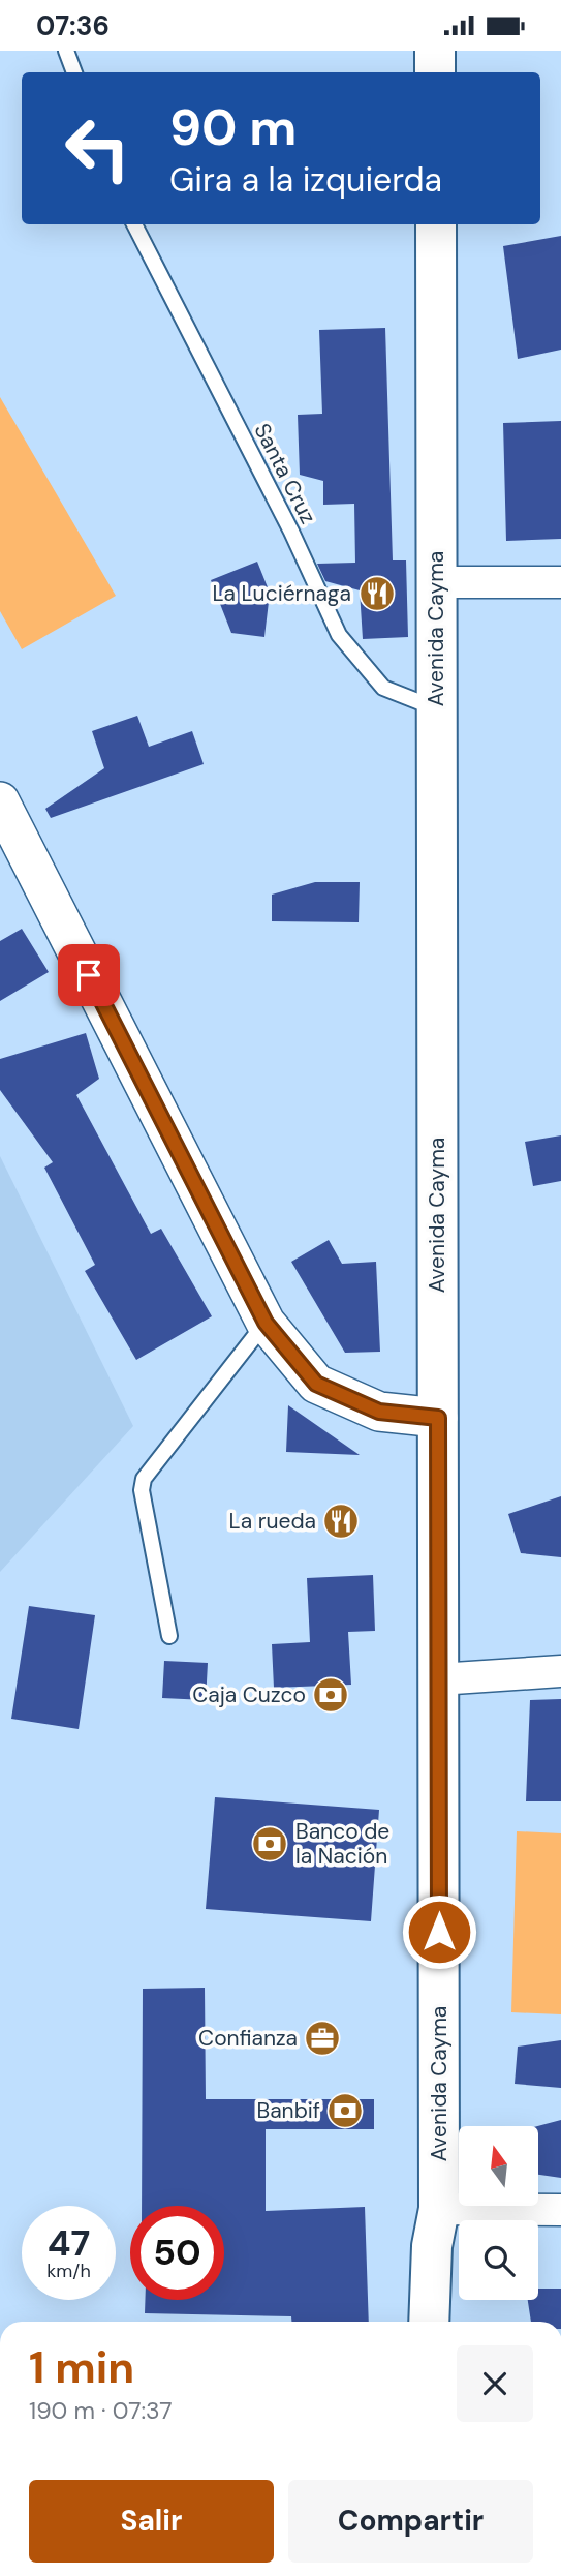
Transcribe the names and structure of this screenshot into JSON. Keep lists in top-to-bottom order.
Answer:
{
  "streets": {
    "main road": ["Avenida Cayma"],
    "lane": ["Santa Cruz"]
  },
  "crossings": [
    ["Santa Cruz", "Avenida Cayma"]
  ],
  "places": {
    "restaurant": ["La Luciérnaga", "La rueda"],
    "bank": ["Caja Cuzco", "Banco de la Nación", "Banbif"],
    "office": ["Confianza"]
  },
  "north": "top",
  "page": {
    "status": "07:36",
    "turn": ["90 m", "Gira a la izquierda"],
    "speed": "47 km/h",
    "limit": "50",
    "heading": ["1 min", "190 m · 07:37"],
    "buttons": ["Salir", "Compartir"]
  }
}
